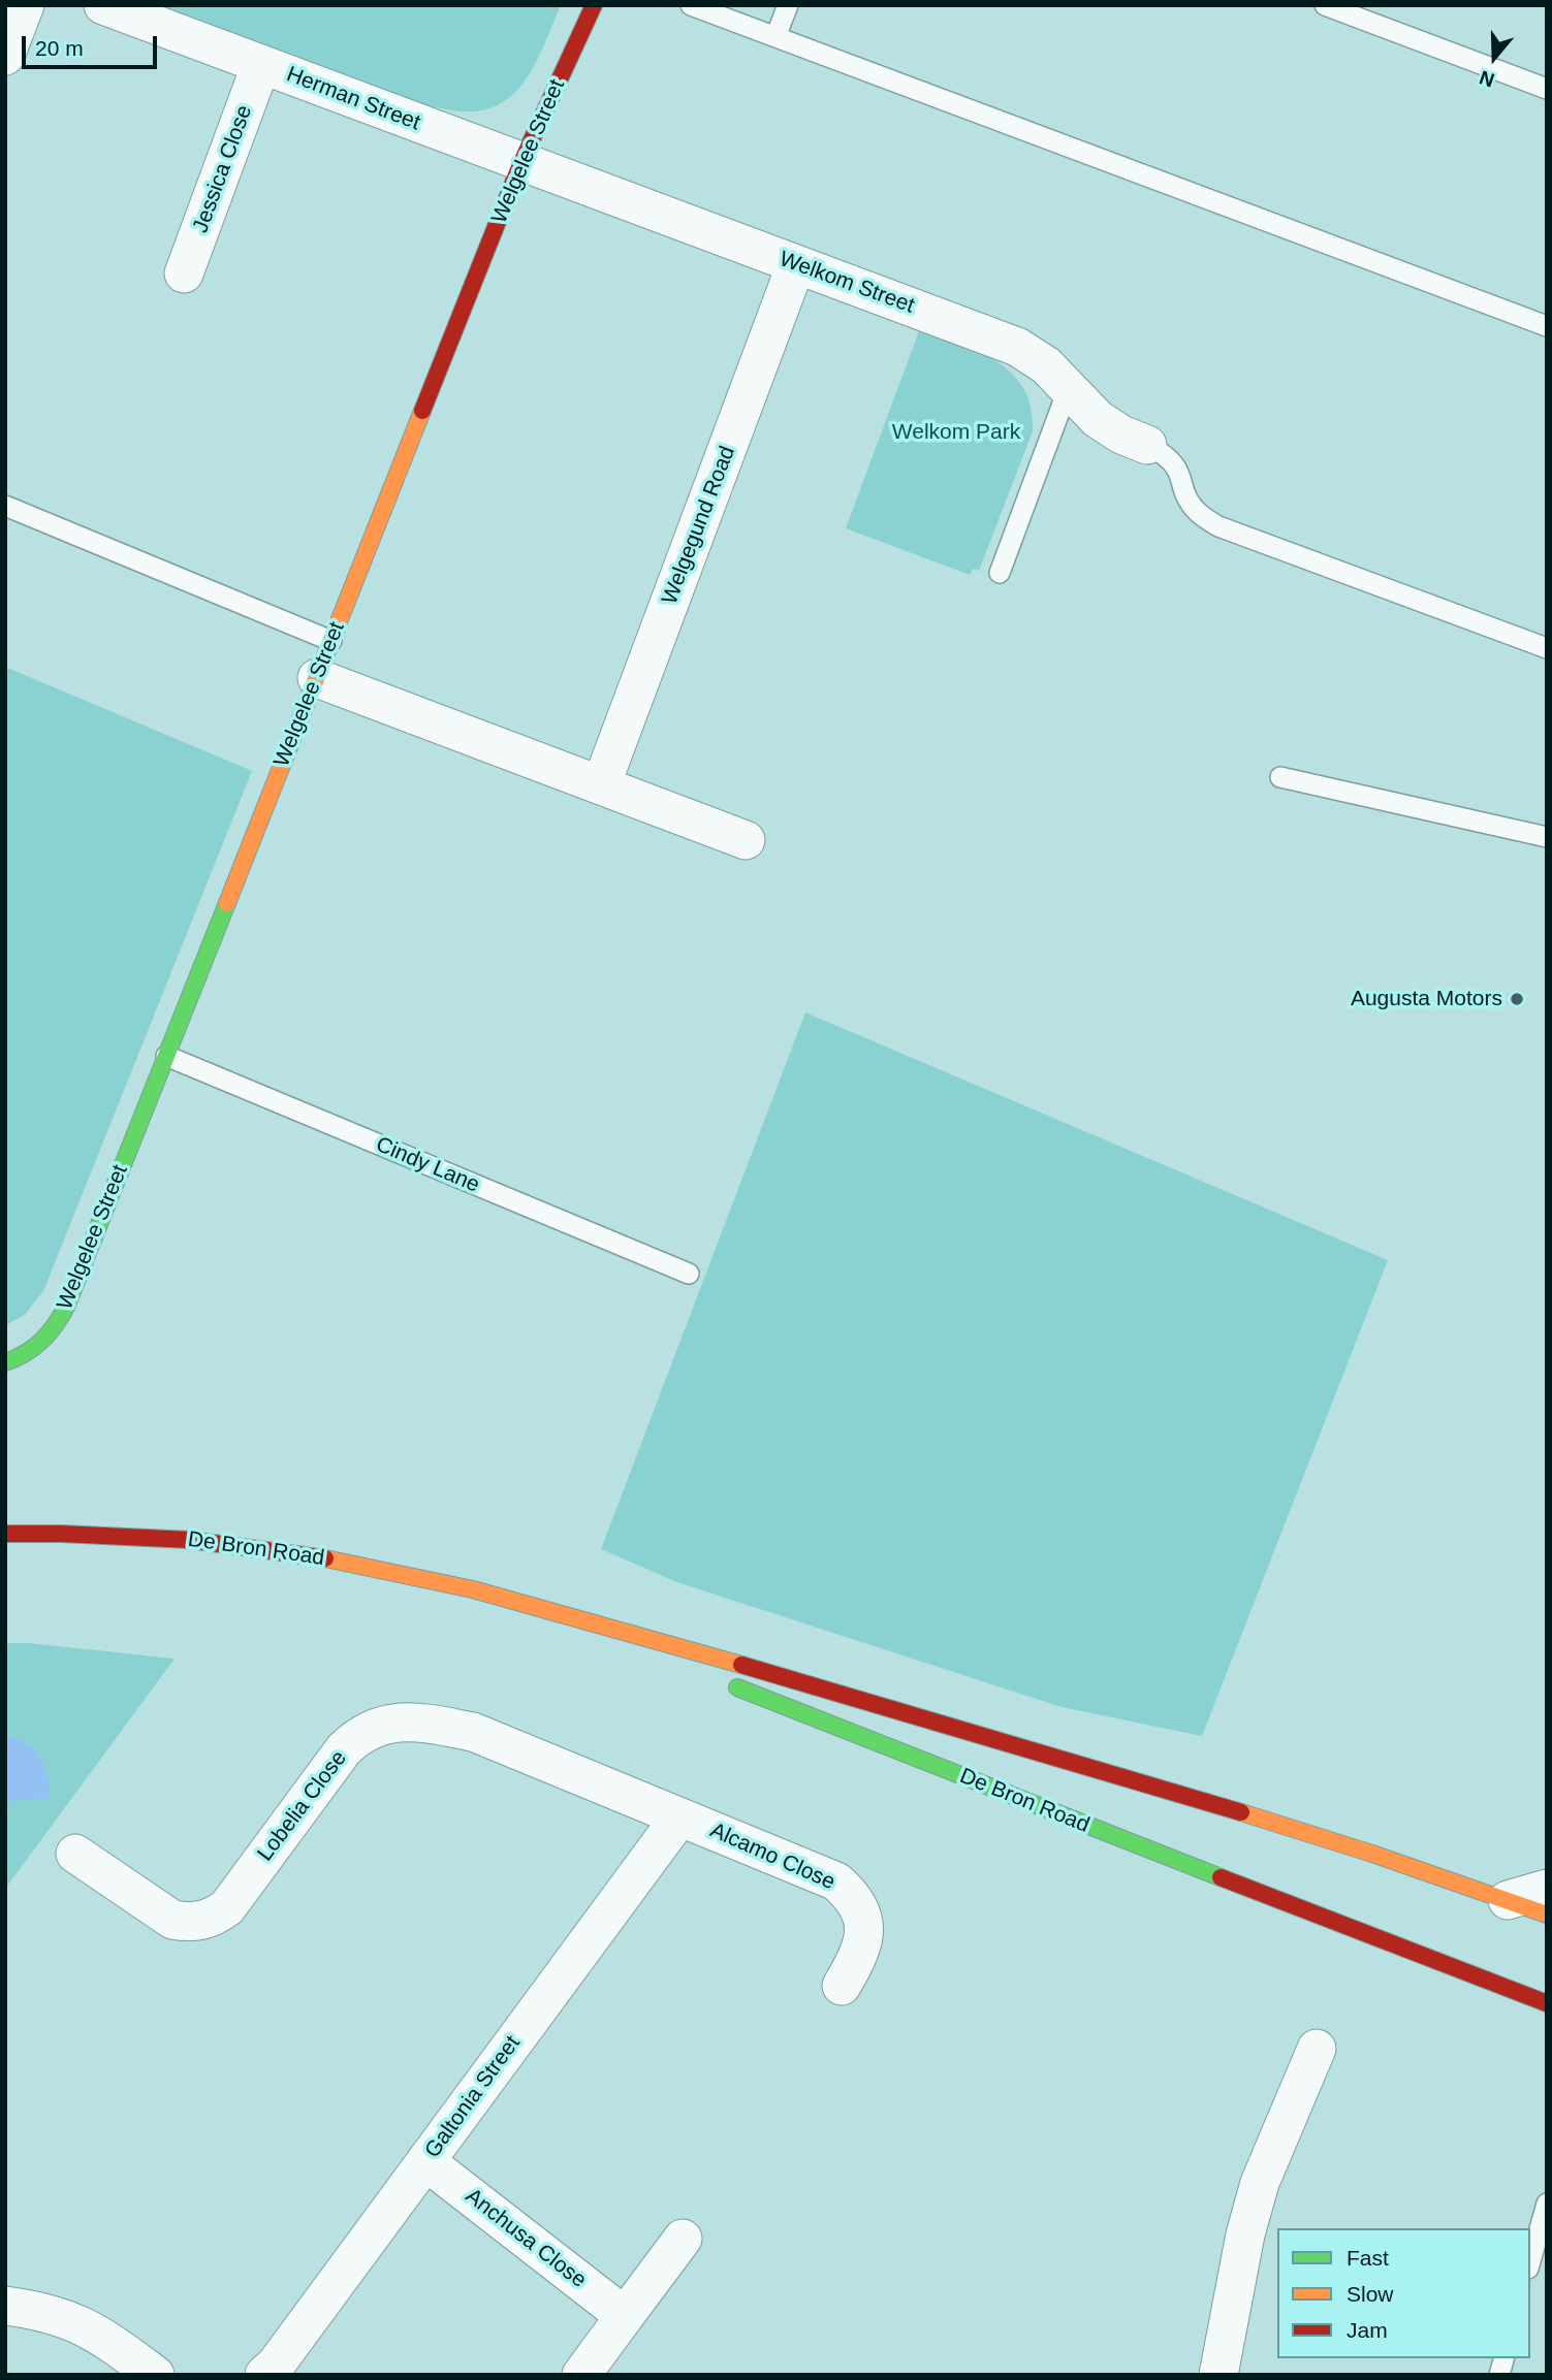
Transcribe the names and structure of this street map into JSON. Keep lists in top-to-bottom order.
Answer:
{
  "streets": {
    "street": [
      "Herman Street",
      "Welgelee Street",
      "Jessica Close",
      "Welkom Street",
      "Welgegund Road",
      "De Bron Road",
      "Lobelia Close",
      "Alcamo Close",
      "Galtonia Street",
      "Anchusa Close"
    ],
    "lane": ["Cindy Lane"]
  },
  "crossings": [
    ["Herman Street", "Welgelee Street"],
    ["Herman Street", "Jessica Close"],
    ["Herman Street", "Welkom Street"],
    ["Welgelee Street", "Welkom Street"],
    ["Welgelee Street", "Cindy Lane"],
    ["Welkom Street", "Welgegund Road"],
    ["Lobelia Close", "Alcamo Close"],
    ["Lobelia Close", "Galtonia Street"],
    ["Alcamo Close", "Galtonia Street"],
    ["Galtonia Street", "Anchusa Close"]
  ],
  "parks": ["Welkom Park"],
  "places": ["Augusta Motors"],
  "legend": ["Fast", "Slow", "Jam"],
  "scale_bar": "20 m",
  "north": "bottom"
}
